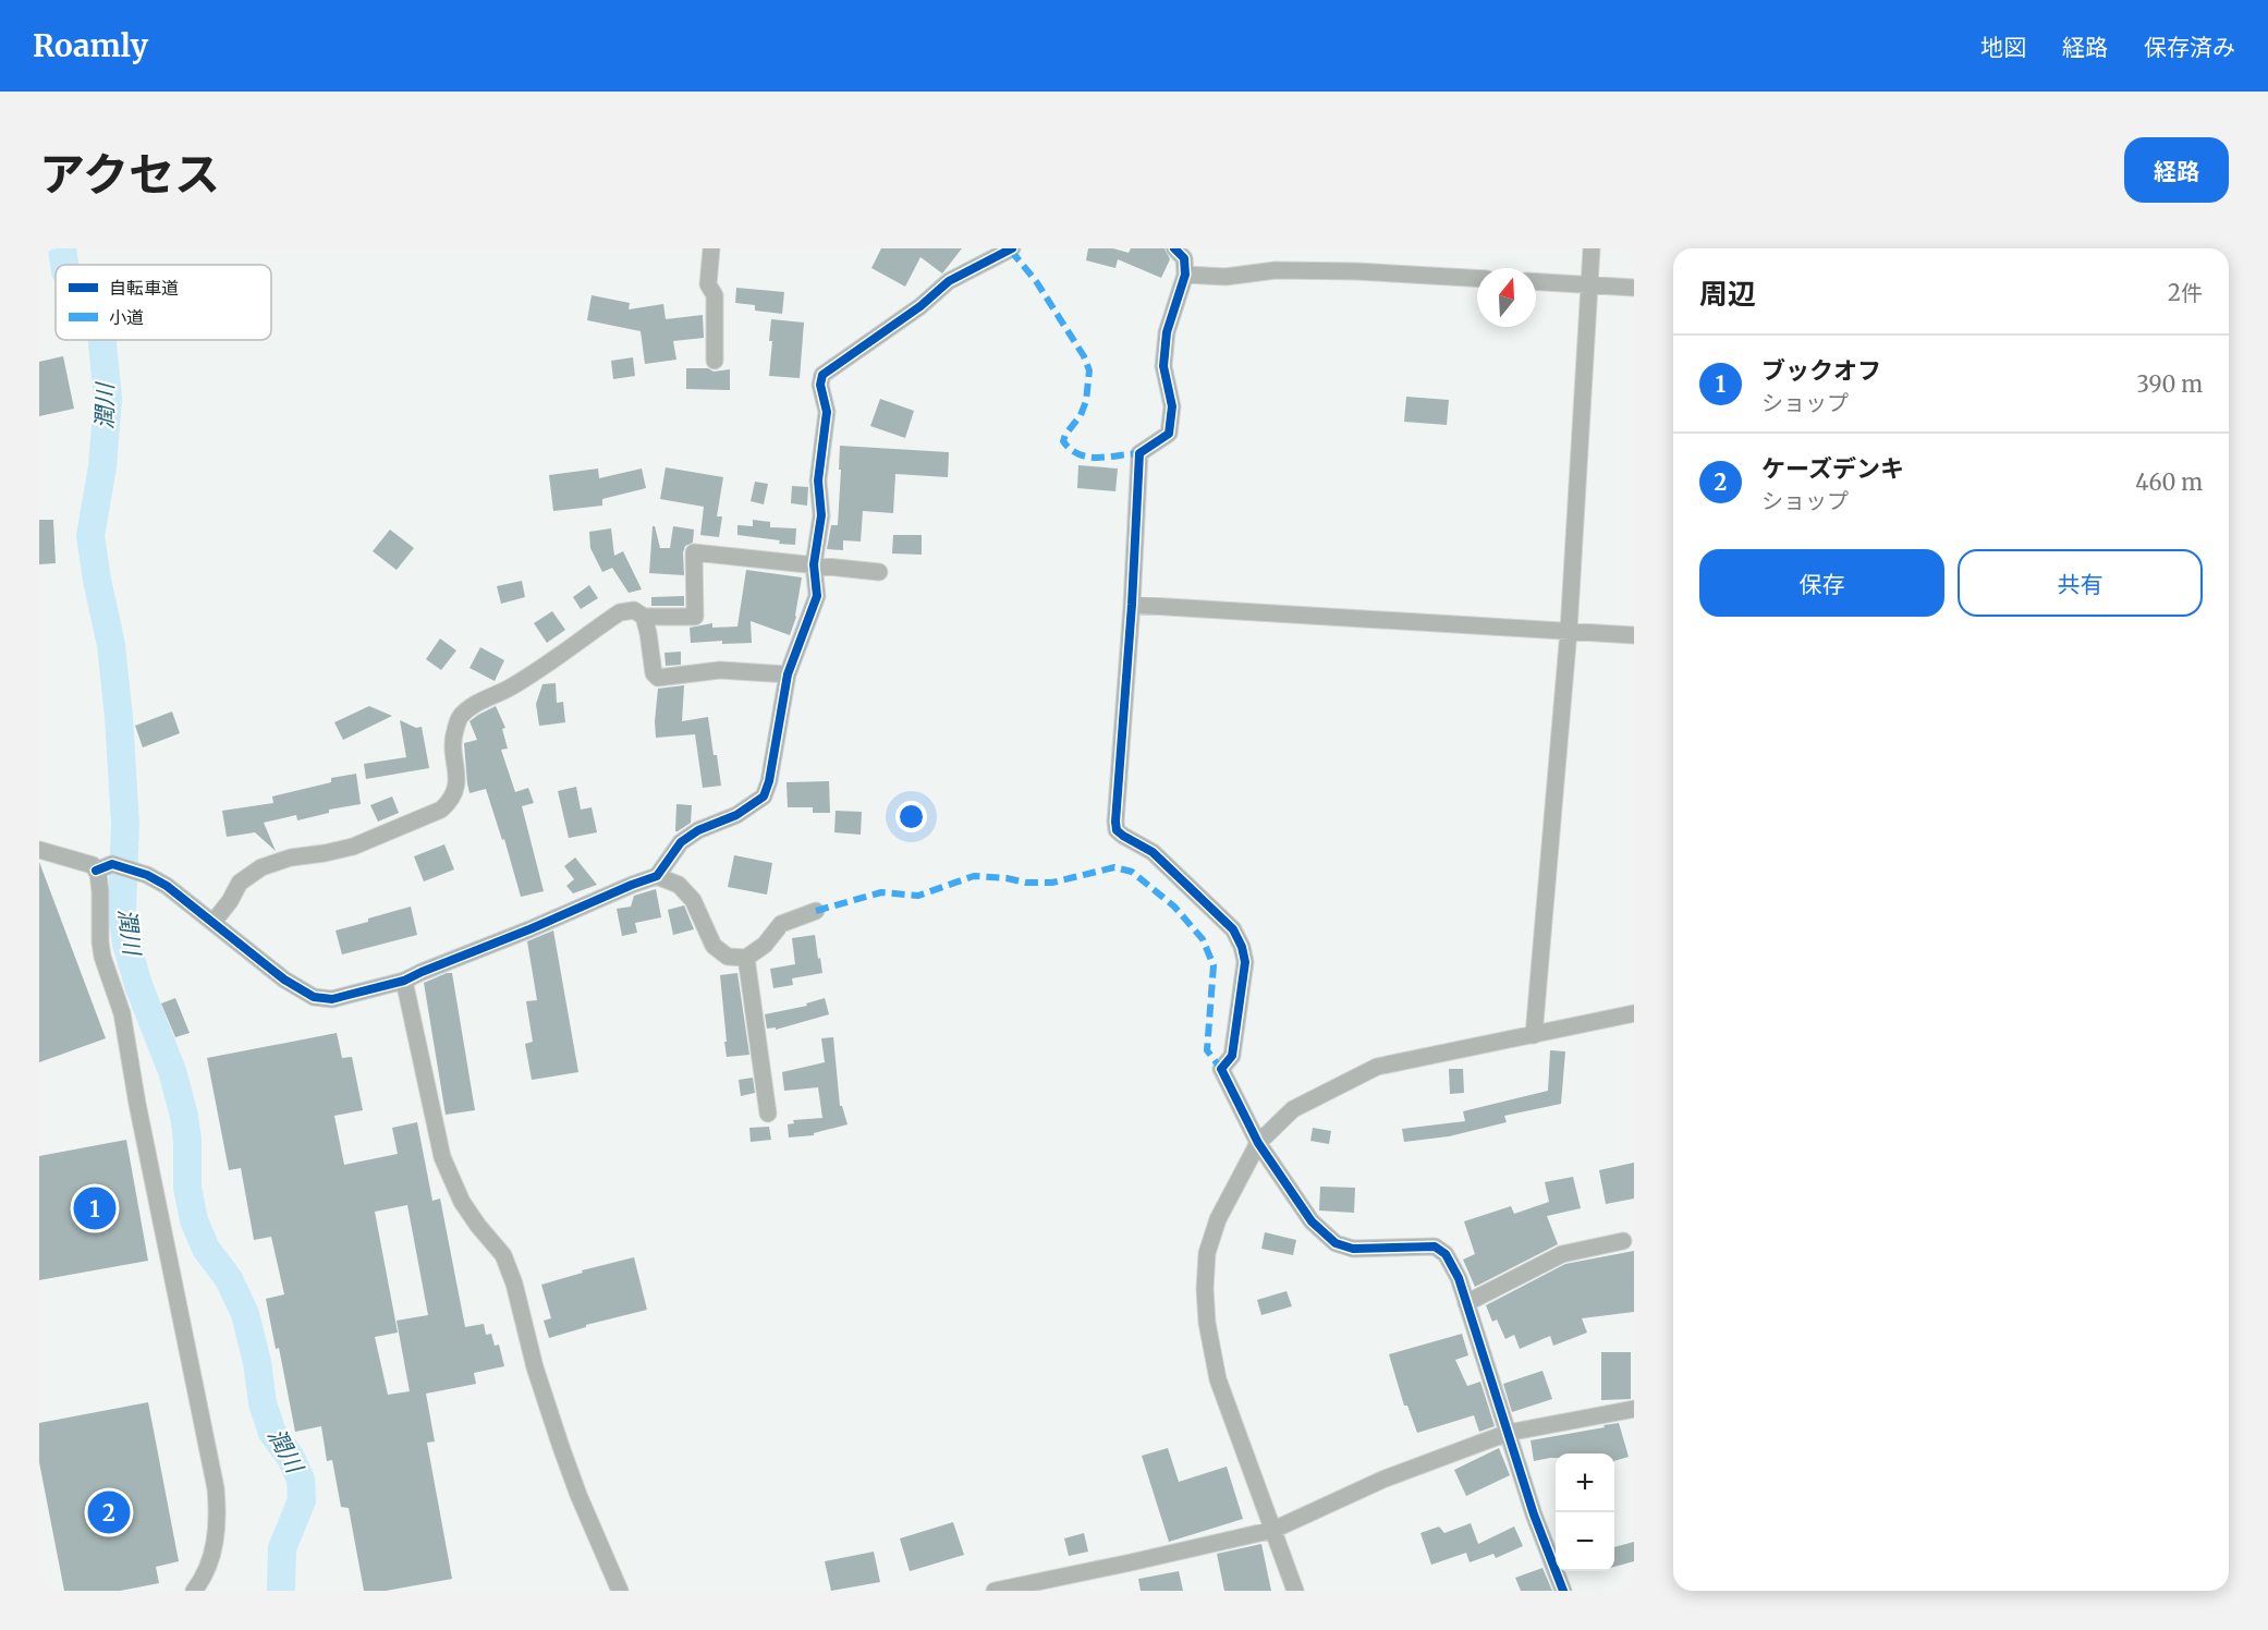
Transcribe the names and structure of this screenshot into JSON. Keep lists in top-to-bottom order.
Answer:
{
  "water": ["潤川"],
  "legend": ["自転車道", "小道"],
  "north": "top",
  "page": {
    "header": "Roamly",
    "nav": ["地図", "経路", "保存済み"],
    "title": "アクセス",
    "buttons": [
      "経路",
      ["保存", "共有"]
    ],
    "heading": ["周辺", "2件"],
    "list": [
      {
        "mark": "1",
        "name": "ブックオフ",
        "note": "ショップ",
        "value": "390 m"
      },
      {
        "mark": "2",
        "name": "ケーズデンキ",
        "note": "ショップ",
        "value": "460 m"
      }
    ],
    "pins": ["1", "2"],
    "map_buttons": ["+", "−"]
  }
}
